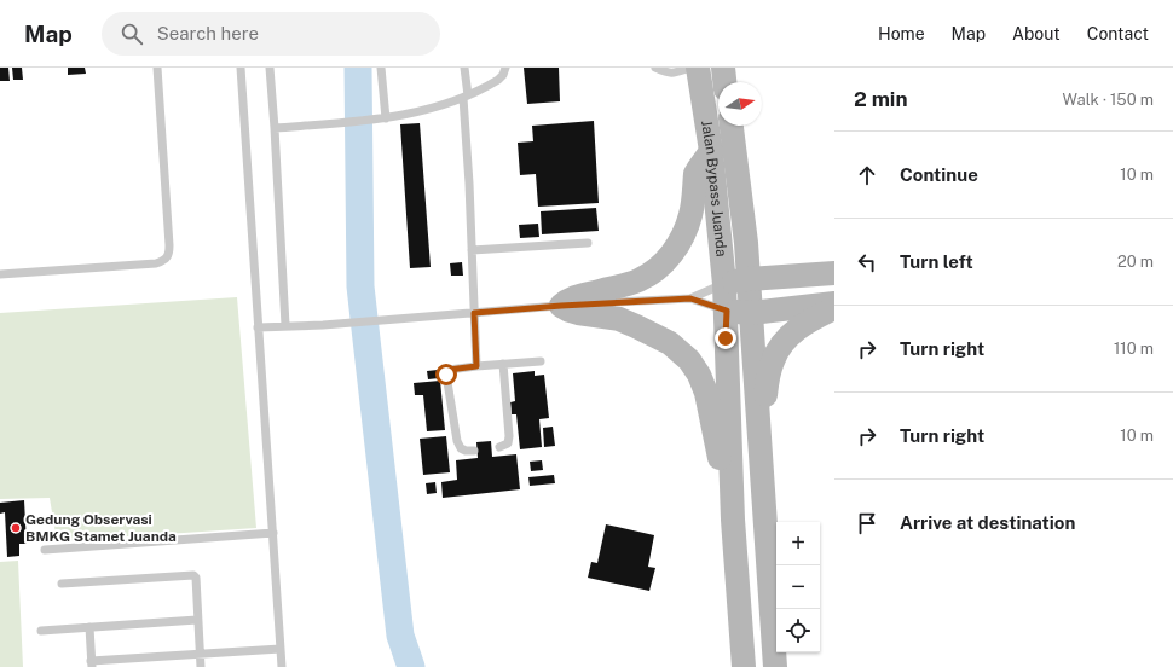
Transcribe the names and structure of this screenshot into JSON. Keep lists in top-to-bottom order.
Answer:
{
  "streets": {
    "main road": ["Jalan Bypass Juanda"]
  },
  "places": ["Gedung Observasi BMKG Stamet Juanda"],
  "north": "right",
  "page": {
    "header": "Map",
    "search": "Search here",
    "nav": [
      "Home",
      "Map",
      "About",
      "Contact"
    ],
    "heading": ["2 min", "Walk · 150 m"],
    "list": [
      ["Continue", "10 m"],
      ["Turn left", "20 m"],
      ["Turn right", "110 m"],
      ["Turn right", "10 m"],
      "Arrive at destination"
    ],
    "map_buttons": ["+", "−"]
  }
}
